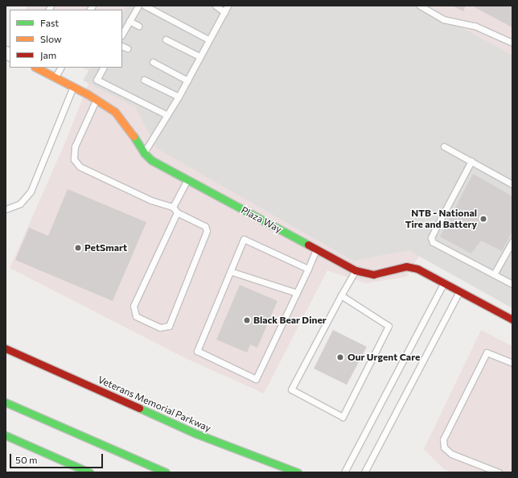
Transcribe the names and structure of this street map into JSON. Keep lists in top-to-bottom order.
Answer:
{
  "streets": {
    "main road": ["Plaza Way", "Veterans Memorial Parkway"]
  },
  "places": [
    "NTB - National Tire and Battery",
    "PetSmart",
    "Black Bear Diner",
    "Our Urgent Care"
  ],
  "legend": ["Fast", "Slow", "Jam"],
  "scale_bar": "50 m"
}
